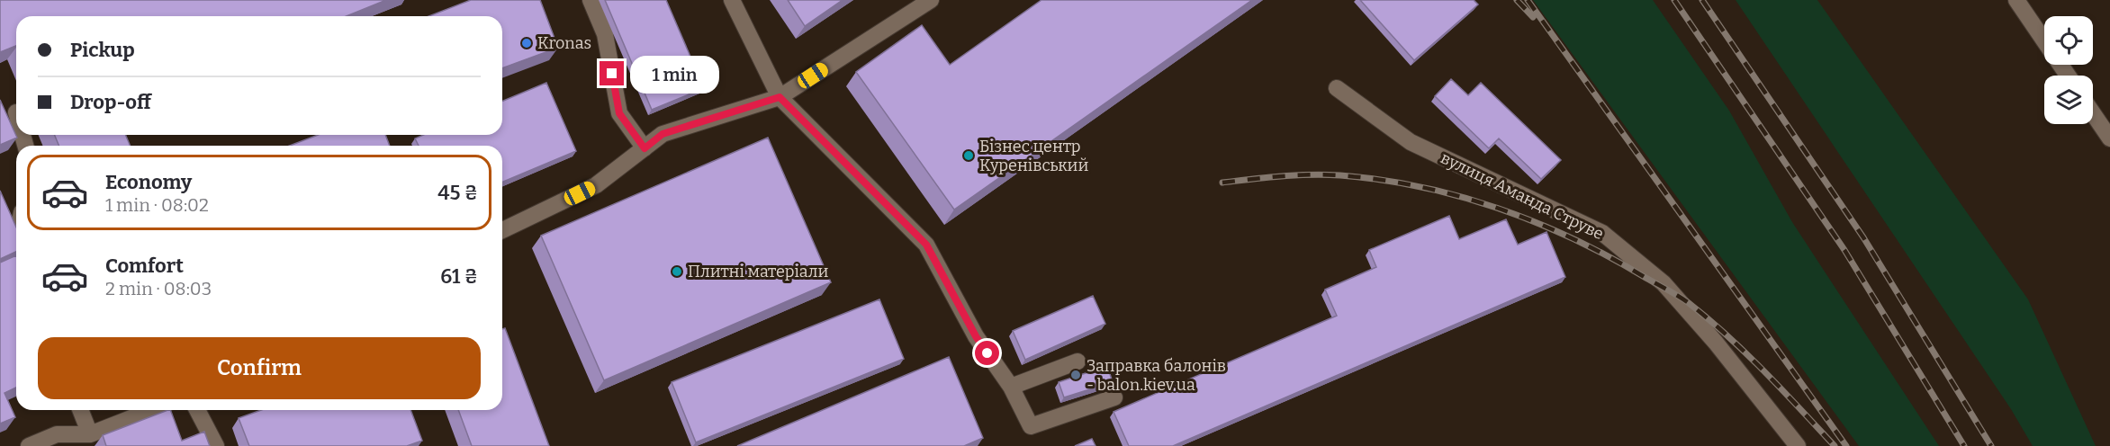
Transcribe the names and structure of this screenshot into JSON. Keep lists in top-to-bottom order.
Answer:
{
  "streets": {
    "street": ["вулиця Аманда Струве"]
  },
  "places": [
    "Kronas",
    "Бізнес центр Куренівський",
    "Плитні матеріали",
    "Заправка балонів - balon.kiev.ua"
  ],
  "page": {
    "banner": ["Pickup", "Drop-off"],
    "bubble": "1 min",
    "list": [
      {
        "name": "Economy",
        "note": "1 min · 08:02",
        "value": "45 ₴"
      },
      {
        "name": "Comfort",
        "note": "2 min · 08:03",
        "value": "61 ₴"
      }
    ],
    "buttons": "Confirm"
  }
}
